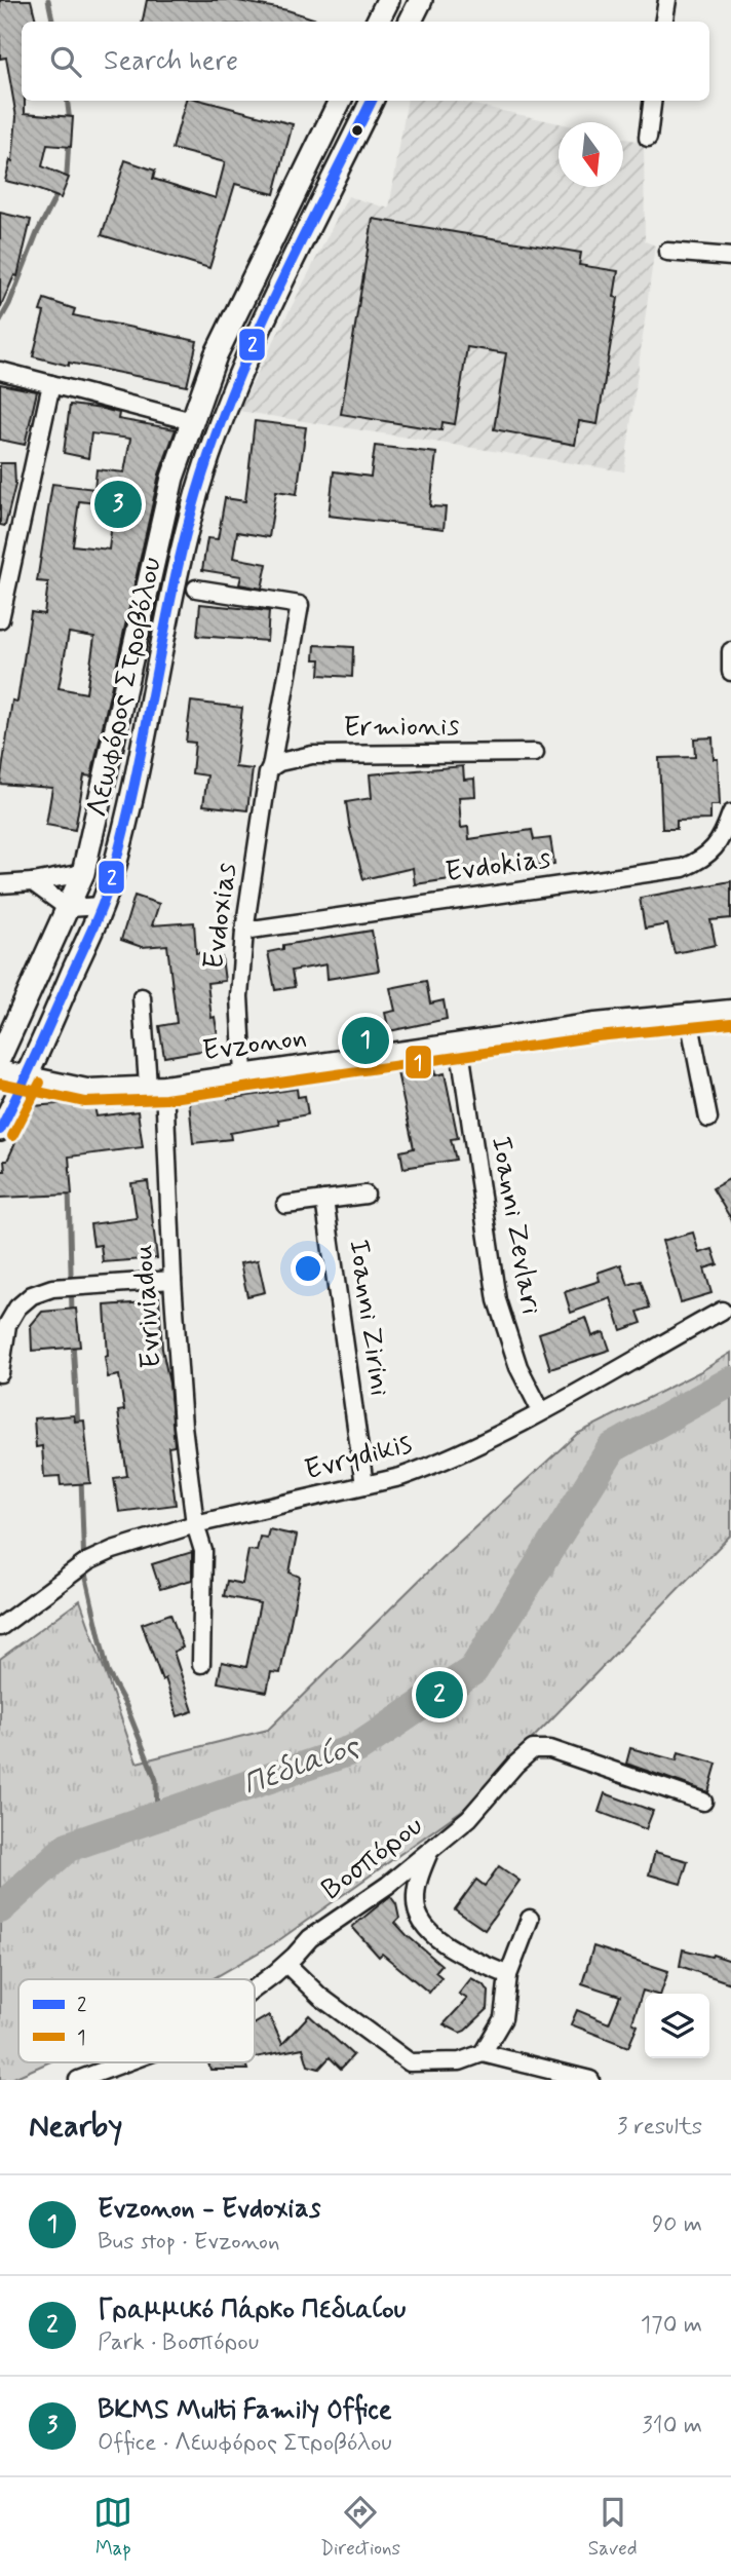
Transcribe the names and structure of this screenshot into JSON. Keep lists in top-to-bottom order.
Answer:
{
  "streets": {
    "main road": ["Λεωφόρος Στροβόλου"],
    "street": [
      "Ermionis",
      "Evdokias",
      "Evdoxias",
      "Evzonon",
      "Ioanni Zevlari",
      "Evriviadou",
      "Ioanni Zirini",
      "Evrydikis",
      "Βοσπόρου"
    ]
  },
  "crossings": [
    ["Λεωφόρος Στροβόλου", "Evzonon"],
    ["Ermionis", "Evdoxias"],
    ["Evdokias", "Evdoxias"],
    ["Evdoxias", "Evzonon"],
    ["Evzonon", "Ioanni Zevlari"],
    ["Evzonon", "Evriviadou"],
    ["Ioanni Zevlari", "Evrydikis"],
    ["Evriviadou", "Evrydikis"],
    ["Ioanni Zirini", "Evrydikis"]
  ],
  "water": ["Πεδιαίος"],
  "lines": ["transit line 2", "transit line 1"],
  "legend": ["2", "1"],
  "north": "bottom",
  "page": {
    "search": "Search here",
    "pins": ["3", "1", "2"],
    "heading": ["Nearby", "3 results"],
    "list": [
      {
        "mark": "1",
        "name": "Evzonon - Evdoxias",
        "note": "Bus stop · Evzonon",
        "value": "90 m"
      },
      {
        "mark": "2",
        "name": "Γραμμικό Πάρκο Πεδιαίου",
        "note": "Park · Βοσπόρου",
        "value": "170 m"
      },
      {
        "mark": "3",
        "name": "BKMS Multi Family Office",
        "note": "Office · Λεωφόρος Στροβόλου",
        "value": "310 m"
      }
    ],
    "nav": ["Map", "Directions", "Saved"]
  }
}
